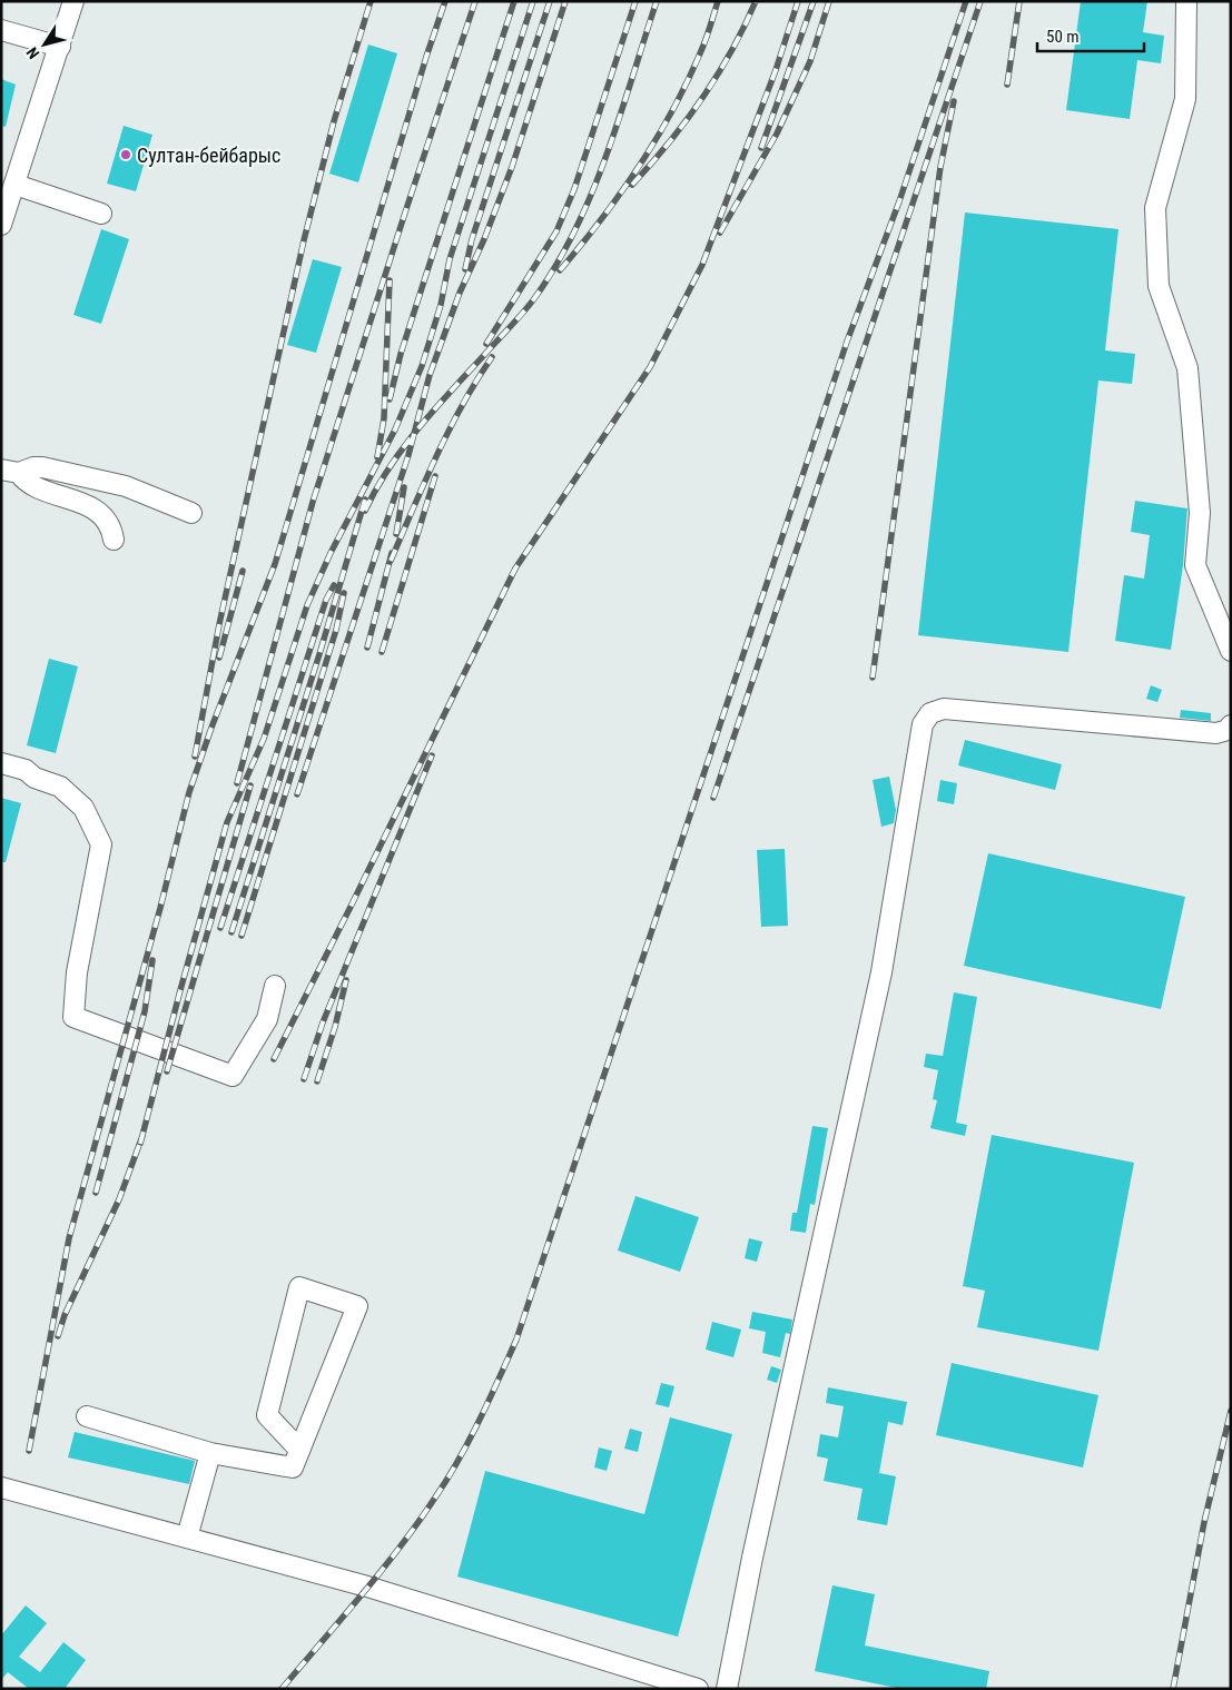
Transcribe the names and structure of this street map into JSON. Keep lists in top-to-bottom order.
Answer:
{
  "places": ["Султан-бейбарыс"],
  "scale_bar": "50 m",
  "north": "bottom left"
}
